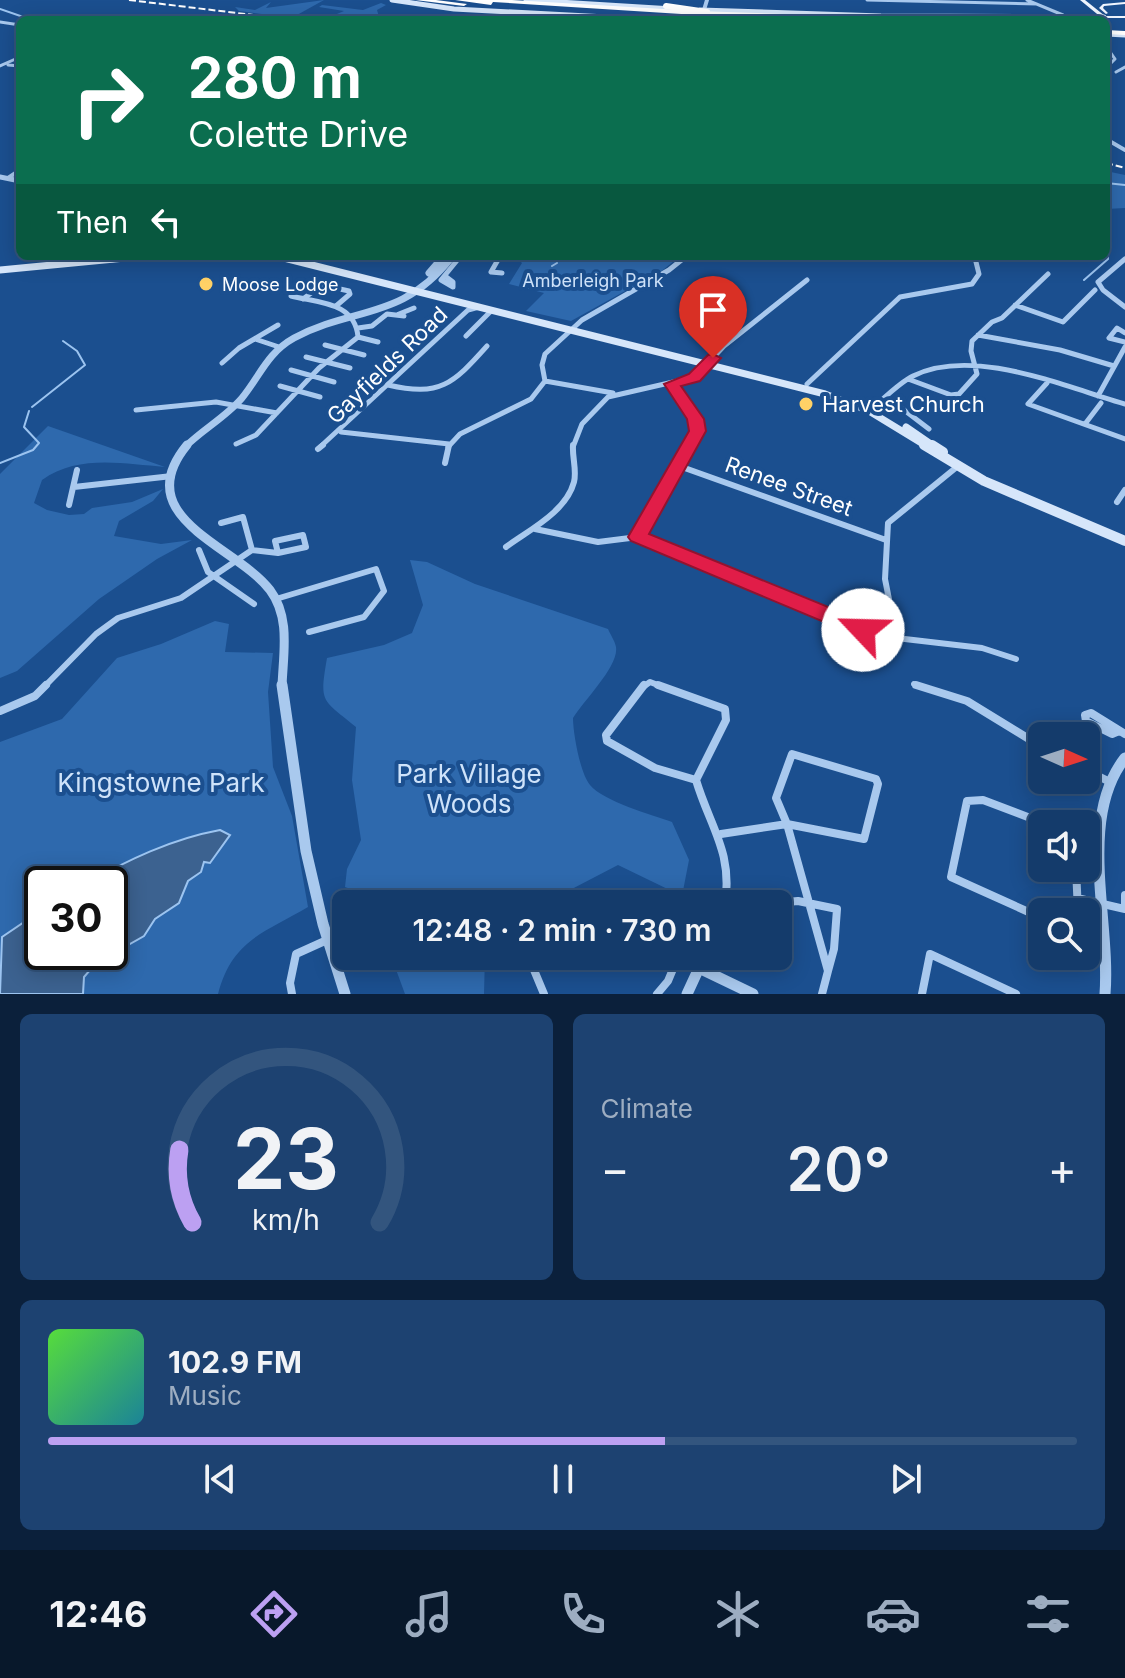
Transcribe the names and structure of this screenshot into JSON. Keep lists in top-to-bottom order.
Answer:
{
  "streets": {
    "street": ["Gayfields Road", "Renee Street"]
  },
  "parks": ["Amberleigh Park", "Park Village Woods", "Kingstowne Park"],
  "places": ["Moose Lodge", "Harvest Church"],
  "north": "right",
  "page": {
    "turn": ["280 m", "Colette Drive"],
    "then": "Then",
    "limit": "30",
    "trip": "12:48 · 2 min · 730 m",
    "tile": "Climate",
    "heat": ["−", "20°", "+"],
    "song": ["102.9 FM", "Music"],
    "tabs": "12:46",
    "gauge": ["23", "km/h"]
  }
}
